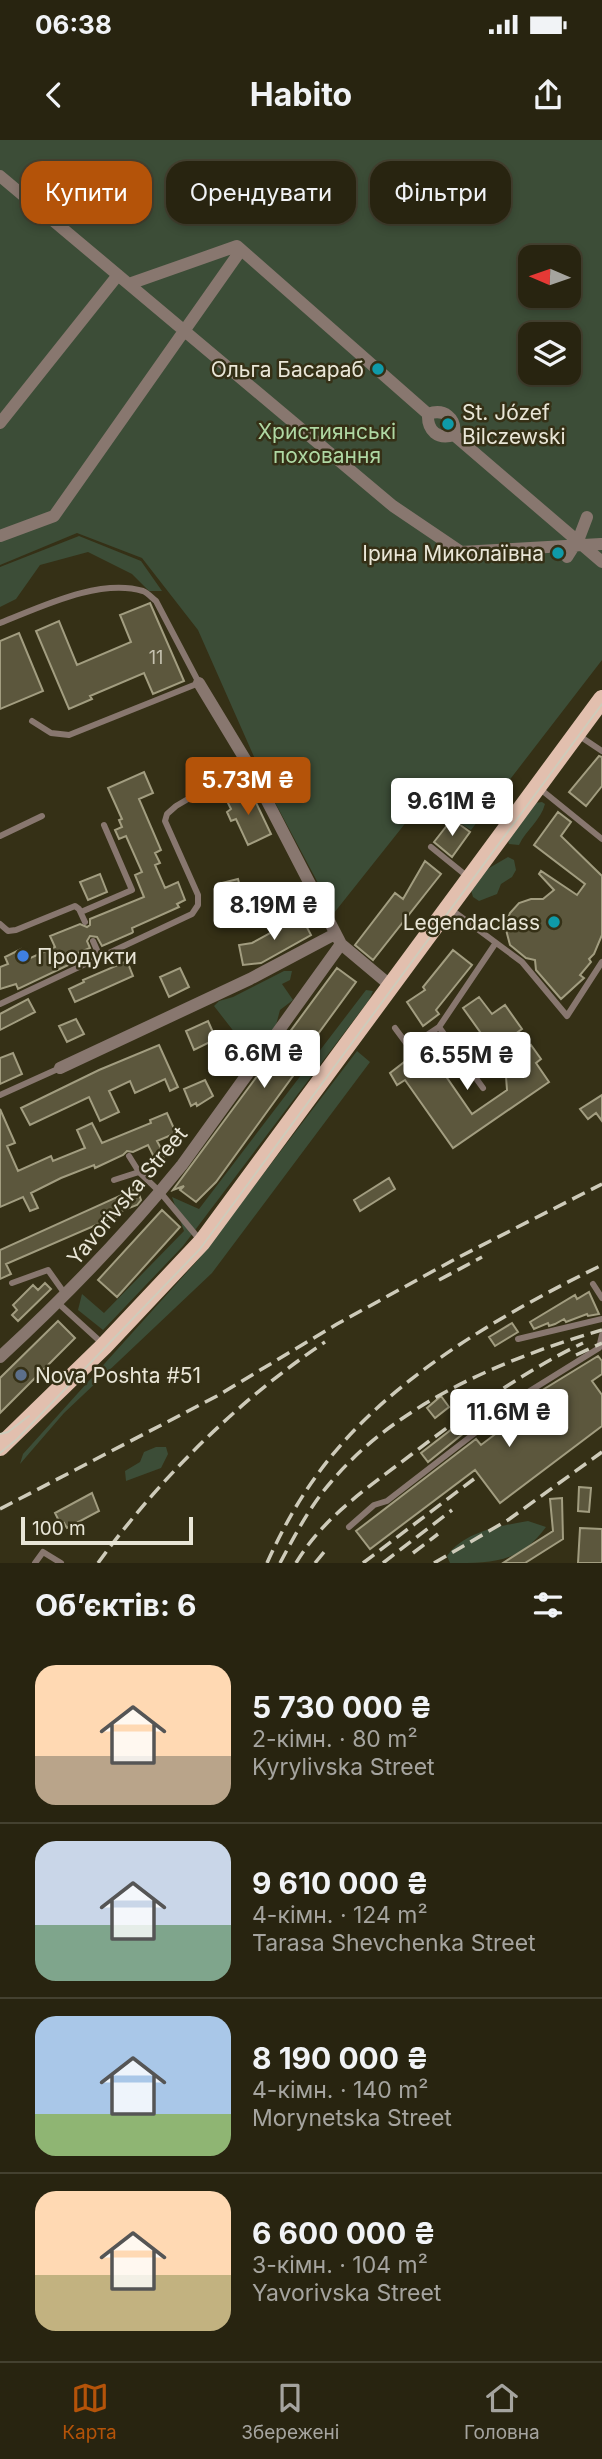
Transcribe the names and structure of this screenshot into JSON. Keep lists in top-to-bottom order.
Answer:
{
  "streets": {
    "street": ["Yavorivska Street"]
  },
  "parks": ["Християнські поховання"],
  "places": [
    "Ольга Басараб",
    "St. Józef Bilczewski",
    "Ірина Миколаївна",
    "Legendaclass",
    "Продукти",
    "Nova Poshta #51"
  ],
  "house_numbers": ["11"],
  "scale_bar": "100 m",
  "north": "left",
  "page": {
    "status": "06:38",
    "header": "Habito",
    "chip": ["Купити", "Орендувати", "Фільтри"],
    "price": [
      "5.73M ₴",
      "9.61M ₴",
      "8.19M ₴",
      "6.6M ₴",
      "6.55M ₴",
      "11.6M ₴"
    ],
    "scale": "100 m",
    "heading": "Об’єктів: 6",
    "list": [
      {
        "name": "5 730 000 ₴",
        "note": "2-кімн. · 80 m² · Kyrylivska Street"
      },
      {
        "name": "9 610 000 ₴",
        "note": "4-кімн. · 124 m² · Tarasa Shevchenka Street"
      },
      {
        "name": "8 190 000 ₴",
        "note": "4-кімн. · 140 m² · Morynetska Street"
      },
      {
        "name": "6 600 000 ₴",
        "note": "3-кімн. · 104 m² · Yavorivska Street"
      }
    ],
    "tabs": ["Карта", "Збережені", "Головна"]
  }
}
